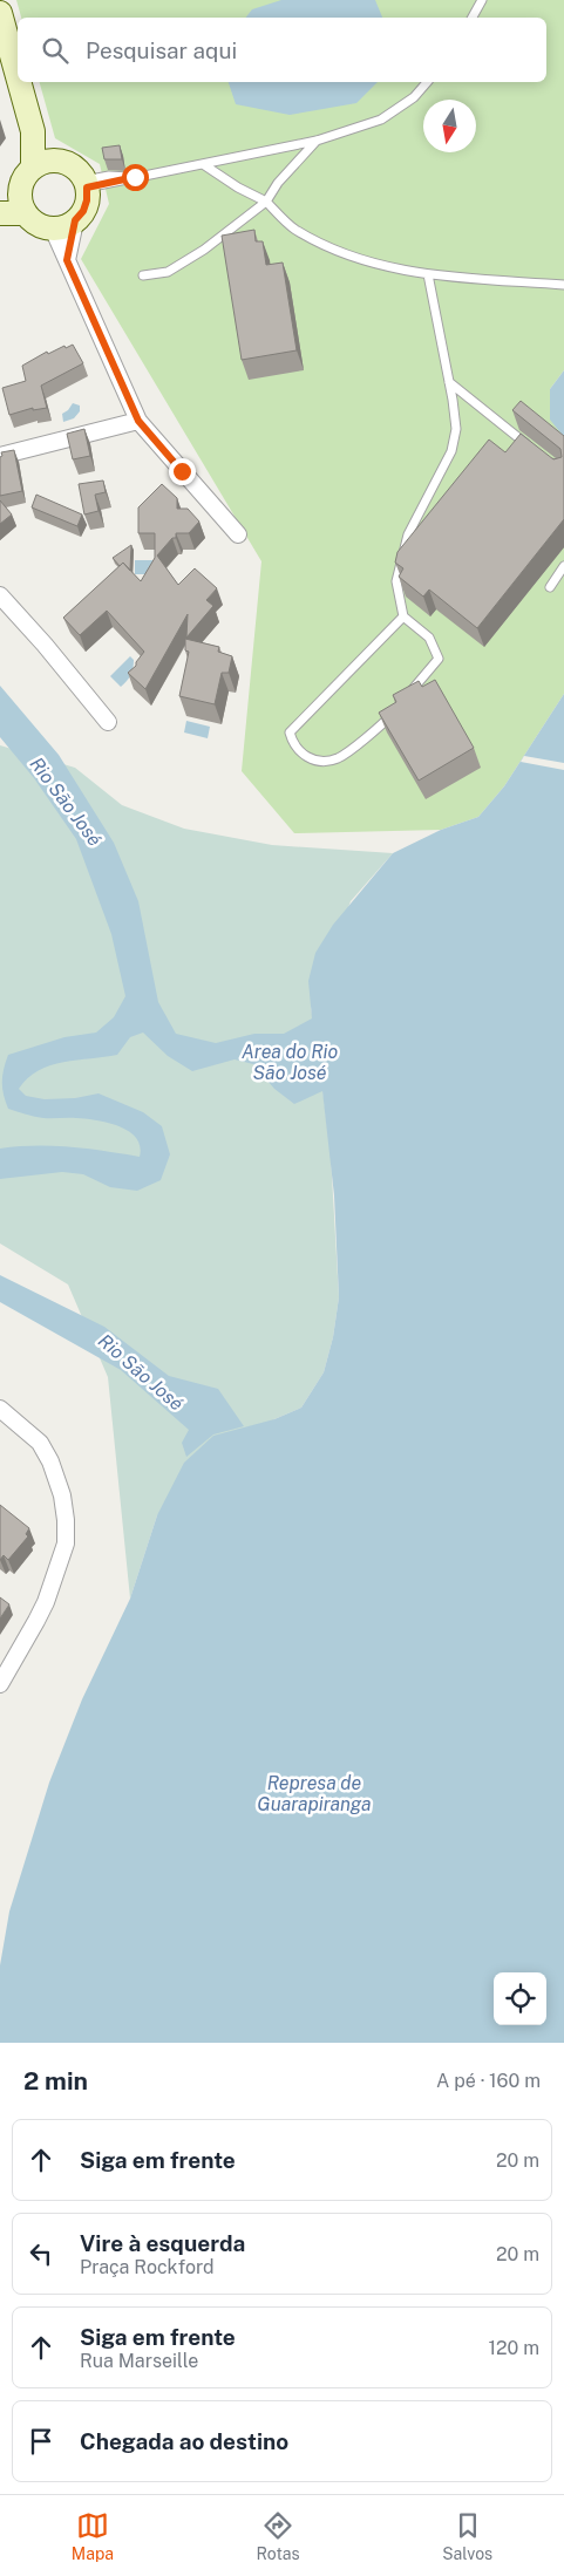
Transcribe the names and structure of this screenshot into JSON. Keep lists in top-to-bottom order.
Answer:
{
  "water": ["Rio São José", "Area do Rio São José", "Represa de Guarapiranga"],
  "north": "bottom",
  "page": {
    "search": "Pesquisar aqui",
    "heading": ["2 min", "A pé · 160 m"],
    "list": [
      ["Siga em frente", "20 m"],
      ["Vire à esquerda", "Praça Rockford", "20 m"],
      ["Siga em frente", "Rua Marseille", "120 m"],
      "Chegada ao destino"
    ],
    "nav": ["Mapa", "Rotas", "Salvos"]
  }
}
